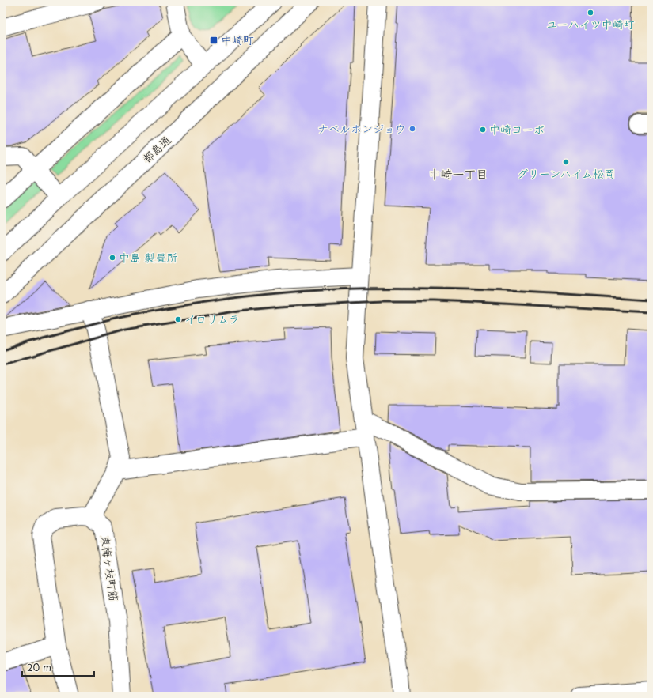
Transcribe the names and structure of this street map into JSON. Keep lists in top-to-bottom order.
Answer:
{
  "streets": {
    "street": ["都島通", "東梅ヶ枝町筋"]
  },
  "districts": ["中崎一丁目"],
  "places": {
    "other": [
      "ユーハイツ中崎町",
      "ナベルホンジョウ",
      "中崎コーポ",
      "グリーンハイム松岡",
      "中島 製畳所",
      "イロリムラ"
    ],
    "transit": ["中崎町"]
  },
  "scale_bar": "20 m"
}
